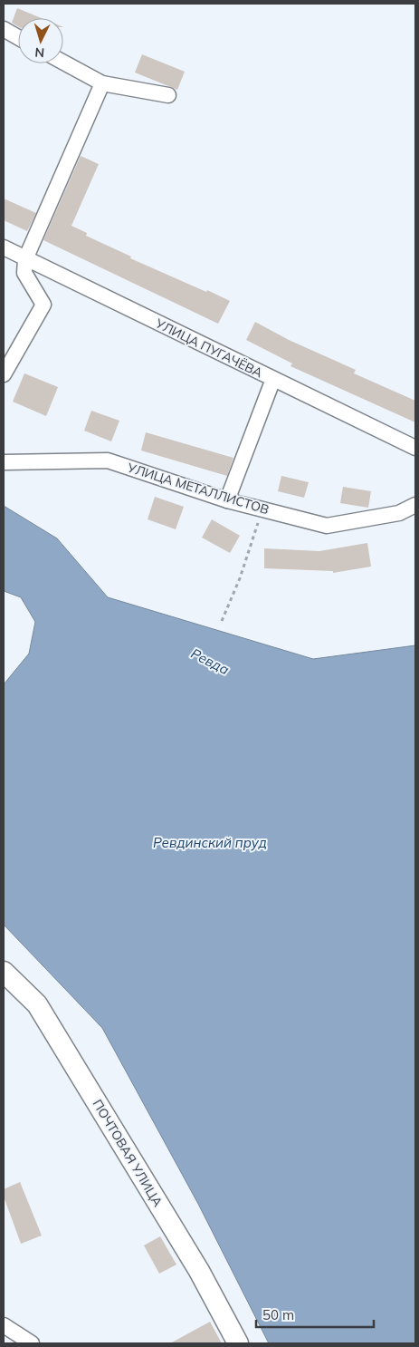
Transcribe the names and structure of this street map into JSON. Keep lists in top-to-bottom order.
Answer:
{
  "streets": {
    "street": ["УЛИЦА ПУГАЧЁВА", "УЛИЦА МЕТАЛЛИСТОВ", "ПОЧТОВАЯ УЛИЦА"]
  },
  "water": ["Ревда", "Ревдинский пруд"],
  "scale_bar": "50 m",
  "north": "bottom"
}
